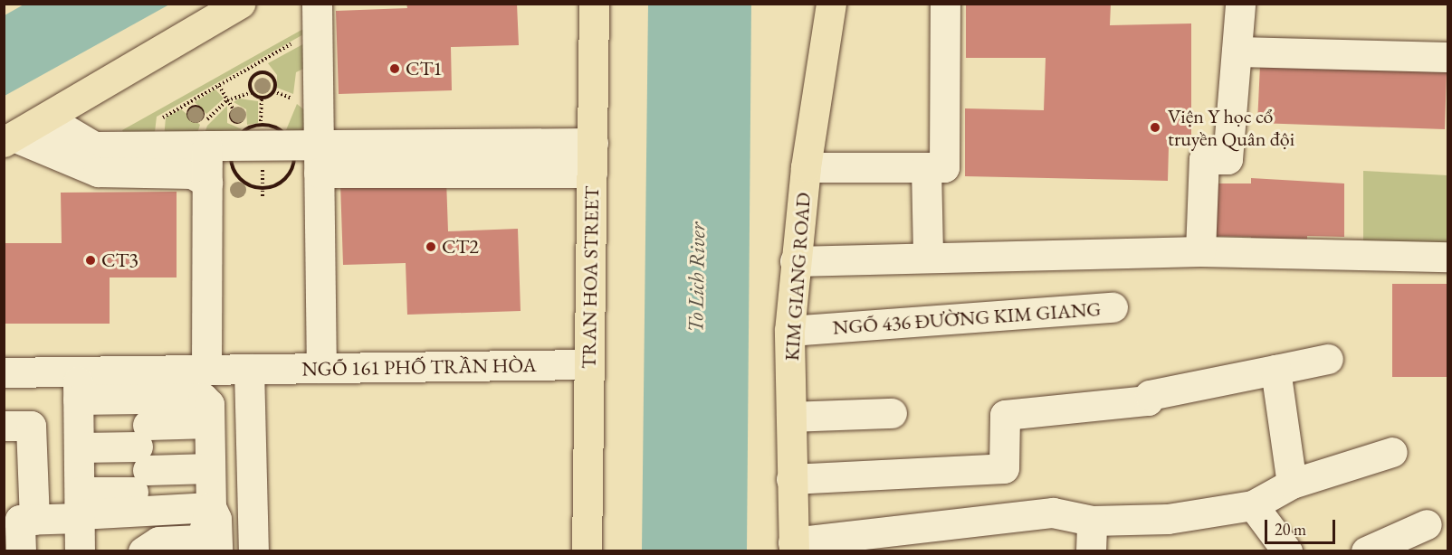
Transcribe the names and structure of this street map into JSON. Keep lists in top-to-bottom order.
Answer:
{
  "streets": {
    "main road": ["KIM GIANG ROAD", "TRAN HOA STREET"],
    "street": ["NGÕ 436 ĐƯỜNG KIM GIANG", "NGÕ 161 PHỐ TRẦN HÒA"]
  },
  "crossings": [
    ["KIM GIANG ROAD", "NGÕ 436 ĐƯỜNG KIM GIANG"],
    ["TRAN HOA STREET", "NGÕ 161 PHỐ TRẦN HÒA"]
  ],
  "water": ["To Lich River"],
  "places": [
    "CT1",
    "Viện Y học cổ truyền Quân đội",
    "CT2",
    "CT3"
  ],
  "scale_bar": "20 m"
}
